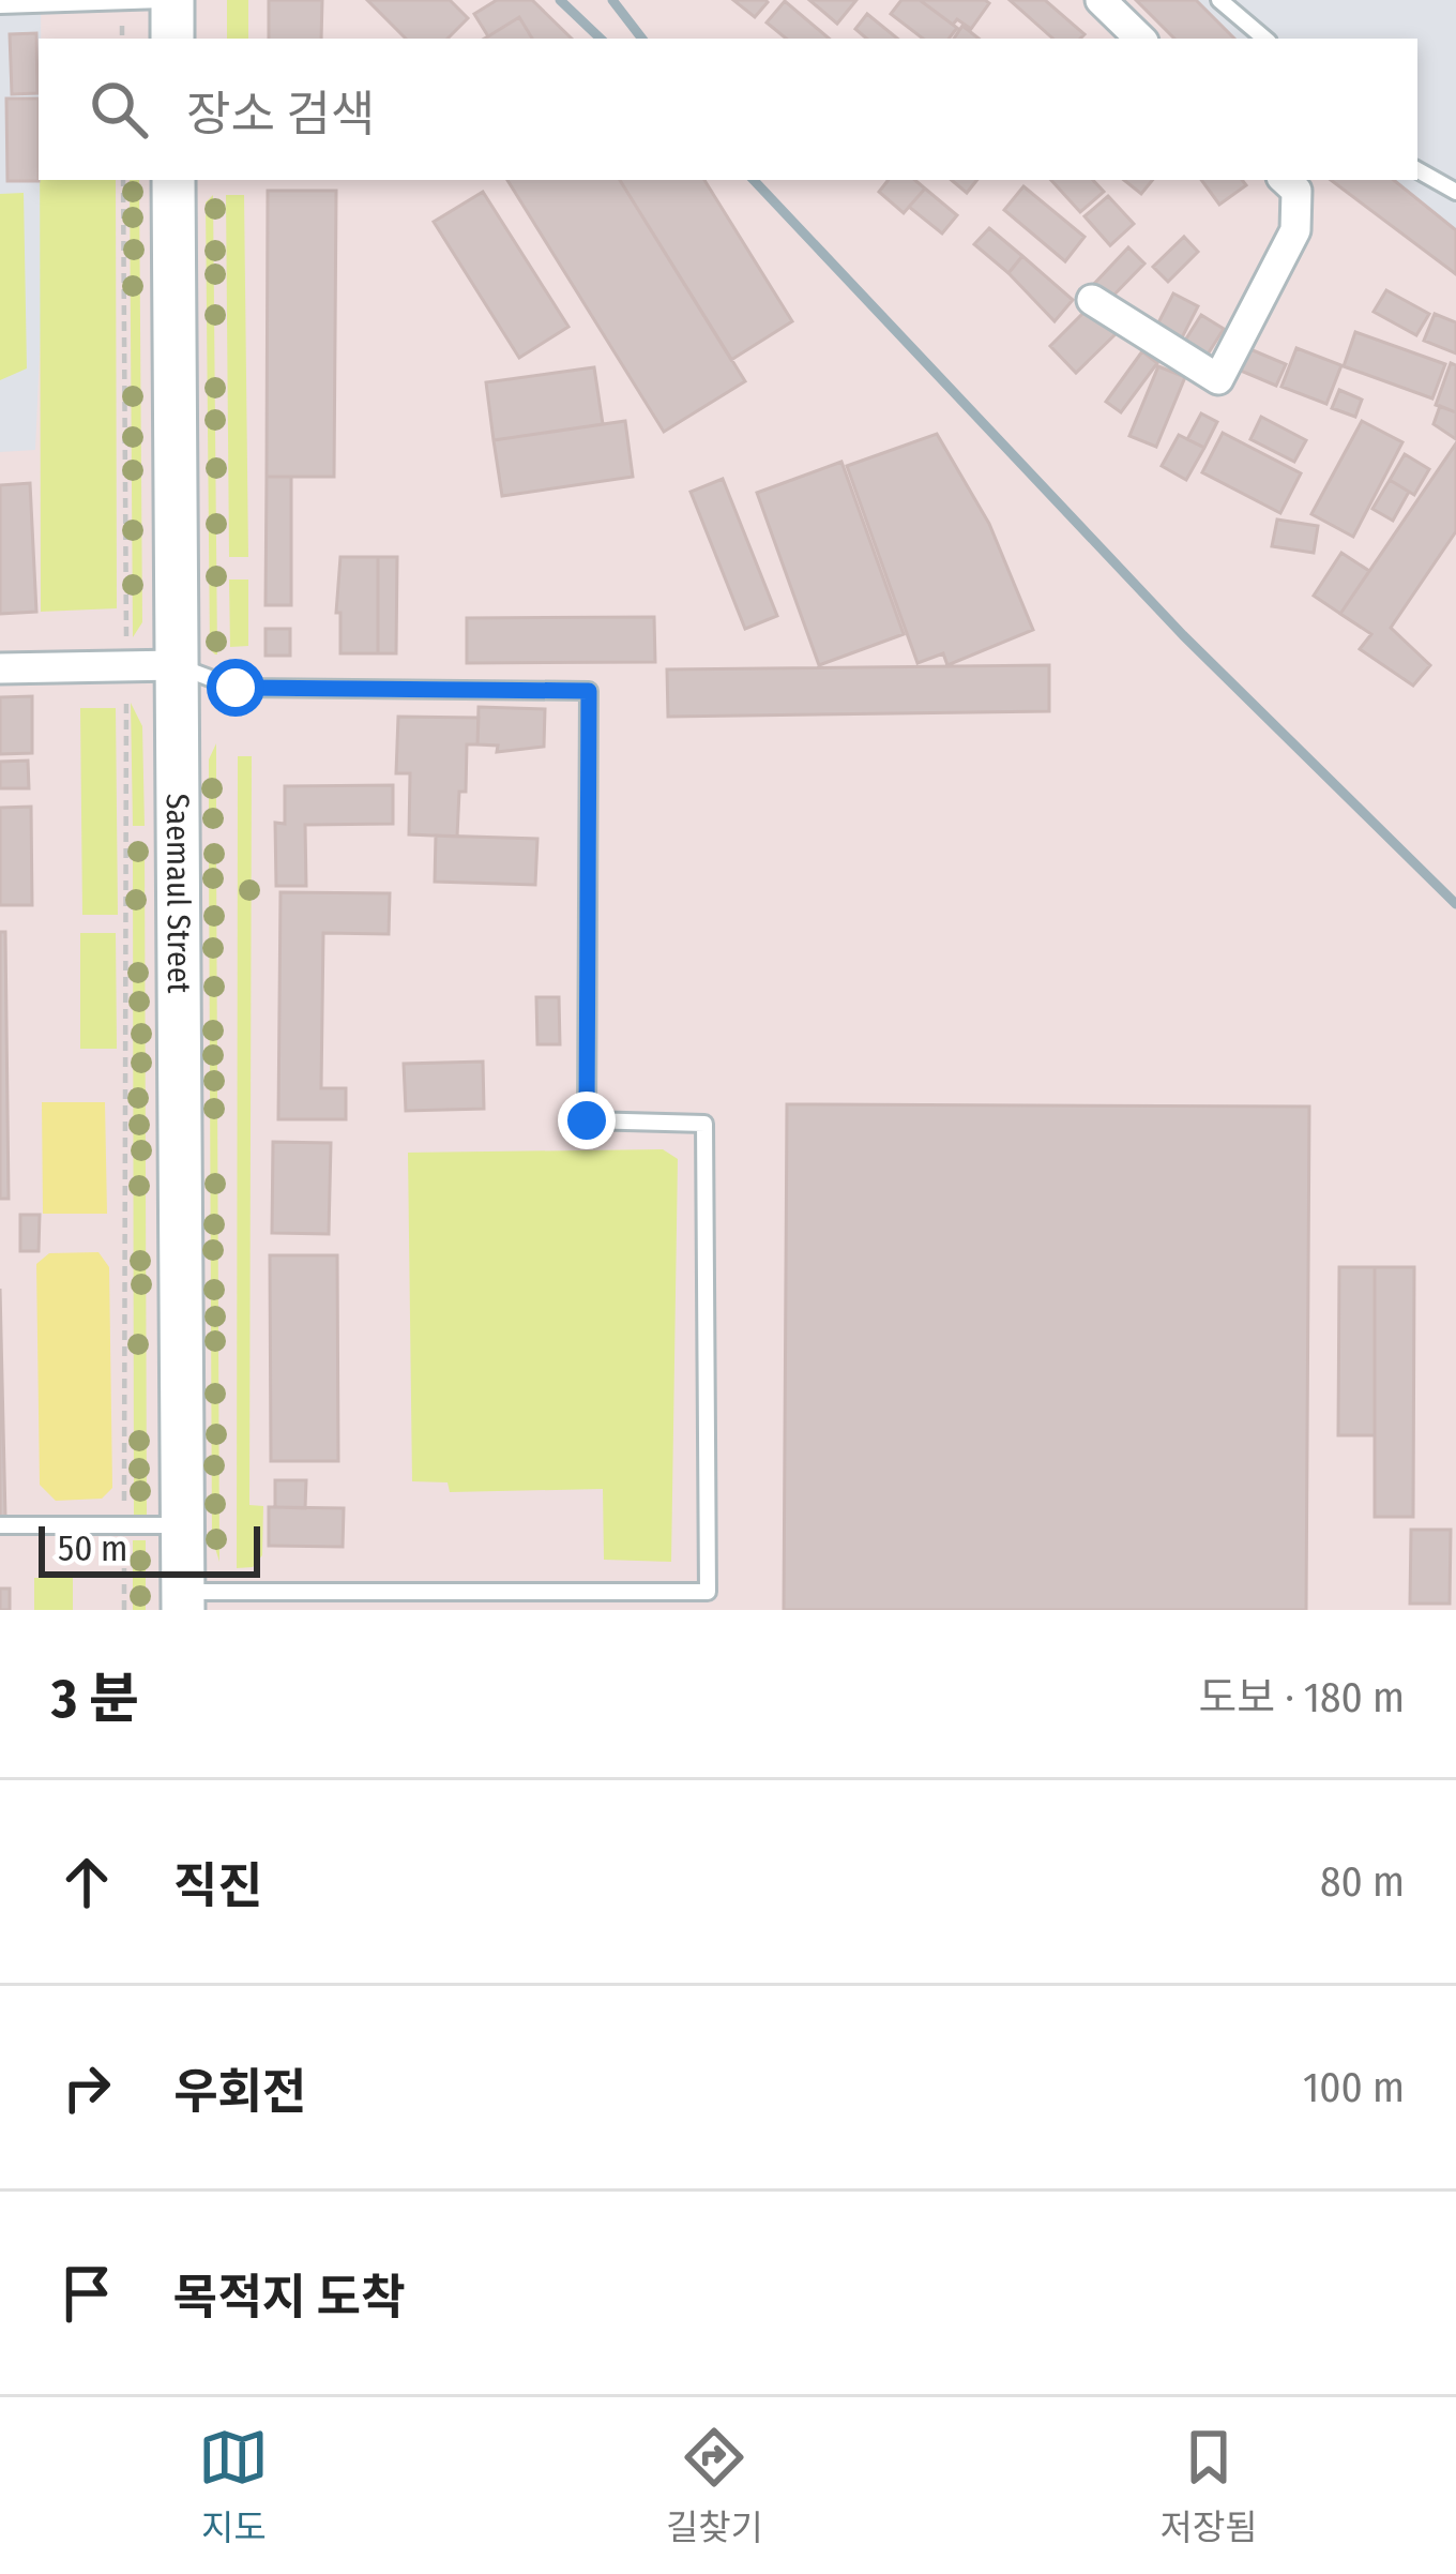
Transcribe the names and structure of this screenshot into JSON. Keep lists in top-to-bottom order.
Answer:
{
  "streets": {
    "main road": ["Saemaul Street"]
  },
  "scale_bar": "50 m",
  "page": {
    "search": "장소 검색",
    "scale": "50 m",
    "heading": ["3 분", "도보 · 180 m"],
    "list": [
      ["직진", "80 m"],
      ["우회전", "100 m"],
      "목적지 도착"
    ],
    "nav": ["지도", "길찾기", "저장됨"]
  }
}
